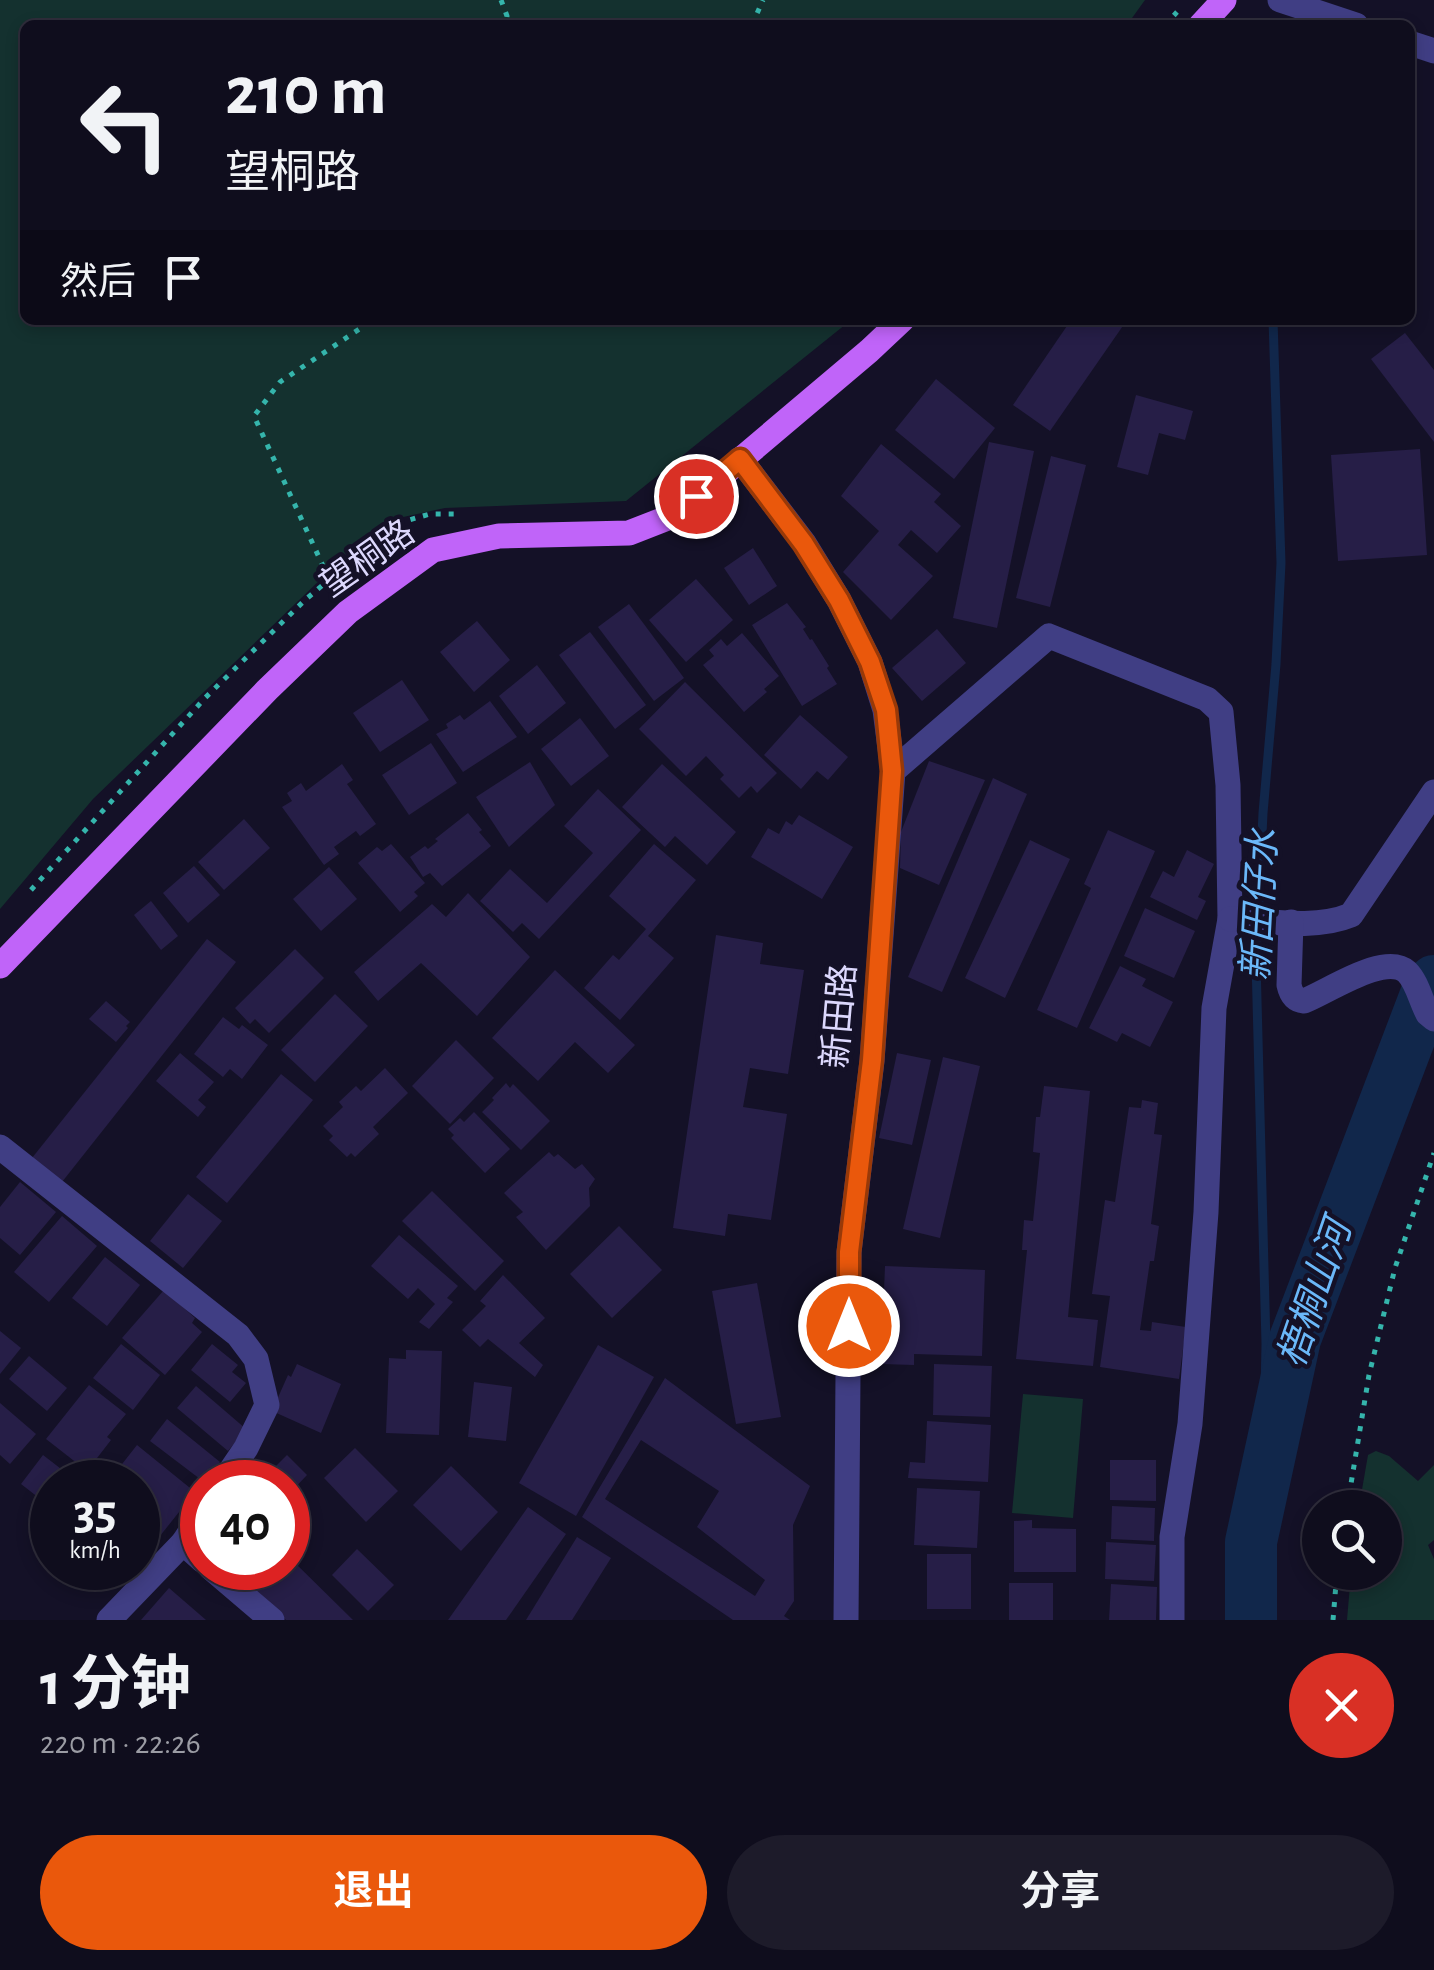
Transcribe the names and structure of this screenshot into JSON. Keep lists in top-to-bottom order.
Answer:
{
  "streets": {
    "main road": ["望桐路"],
    "street": ["新田路"]
  },
  "crossings": [
    ["望桐路", "新田路"]
  ],
  "water": ["新田仔水", "梧桐山河"],
  "page": {
    "turn": ["210 m", "望桐路"],
    "then": "然后",
    "speed": "35 km/h",
    "limit": "40",
    "heading": ["1 分钟", "220 m · 22:26"],
    "buttons": ["退出", "分享"]
  }
}
